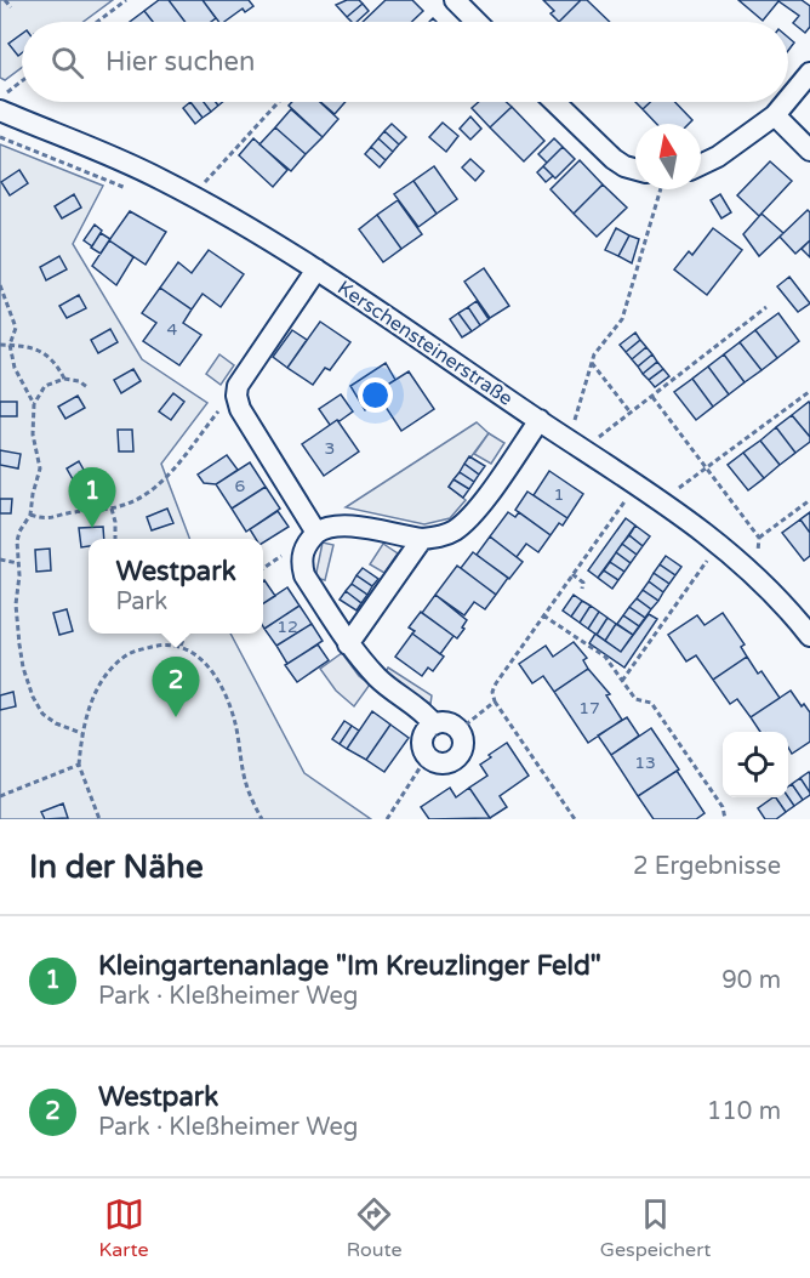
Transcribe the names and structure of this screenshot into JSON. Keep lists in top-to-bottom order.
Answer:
{
  "streets": {
    "street": ["Kerschensteinerstraße"]
  },
  "house_numbers": [
    "4",
    "3",
    "6",
    "1",
    "12",
    "17",
    "13"
  ],
  "north": "top",
  "page": {
    "search": "Hier suchen",
    "pins": ["1", "2"],
    "popup": ["Westpark", "Park"],
    "heading": ["In der Nähe", "2 Ergebnisse"],
    "list": [
      {
        "mark": "1",
        "name": "Kleingartenanlage \"Im Kreuzlinger Feld\"",
        "note": "Park · Kleßheimer Weg",
        "value": "90 m"
      },
      {
        "mark": "2",
        "name": "Westpark",
        "note": "Park · Kleßheimer Weg",
        "value": "110 m"
      }
    ],
    "nav": ["Karte", "Route", "Gespeichert"]
  }
}
